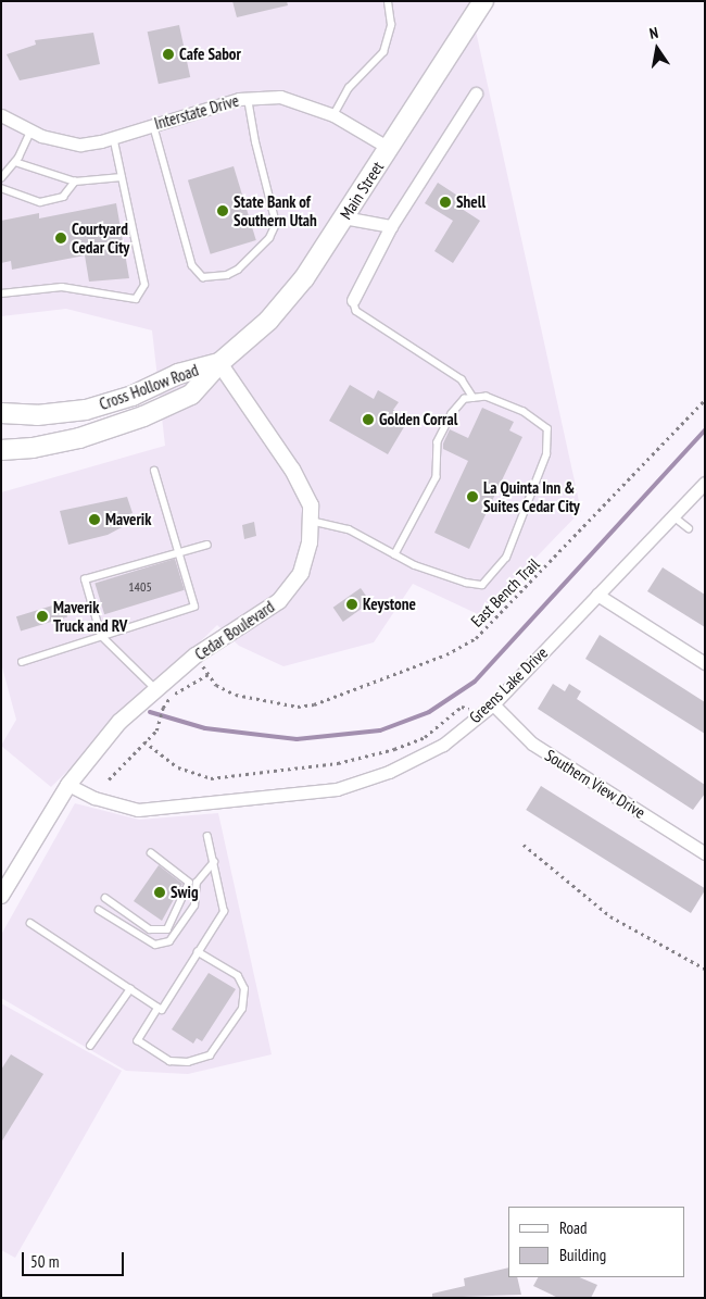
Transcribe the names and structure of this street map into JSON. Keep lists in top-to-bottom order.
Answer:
{
  "streets": {
    "main road": ["Main Street", "Cross Hollow Road"],
    "street": [
      "Interstate Drive",
      "Cedar Boulevard",
      "Greens Lake Drive",
      "Southern View Drive"
    ],
    "path": ["East Bench Trail"]
  },
  "crossings": [
    ["Interstate Drive", "Main Street"],
    ["Main Street", "Cross Hollow Road"],
    ["Main Street", "Cedar Boulevard"],
    ["Cross Hollow Road", "Cedar Boulevard"],
    ["East Bench Trail", "Cedar Boulevard"],
    ["Cedar Boulevard", "Greens Lake Drive"],
    ["Greens Lake Drive", "Southern View Drive"]
  ],
  "places": [
    "Cafe Sabor",
    "Shell",
    "State Bank of Southern Utah",
    "Courtyard Cedar City",
    "Golden Corral",
    "La Quinta Inn & Suites Cedar City",
    "Maverik",
    "Keystone",
    "Maverik Truck and RV",
    "Swig"
  ],
  "house_numbers": ["1405"],
  "legend": ["Road", "Building"],
  "scale_bar": "50 m",
  "north": "top"
}
